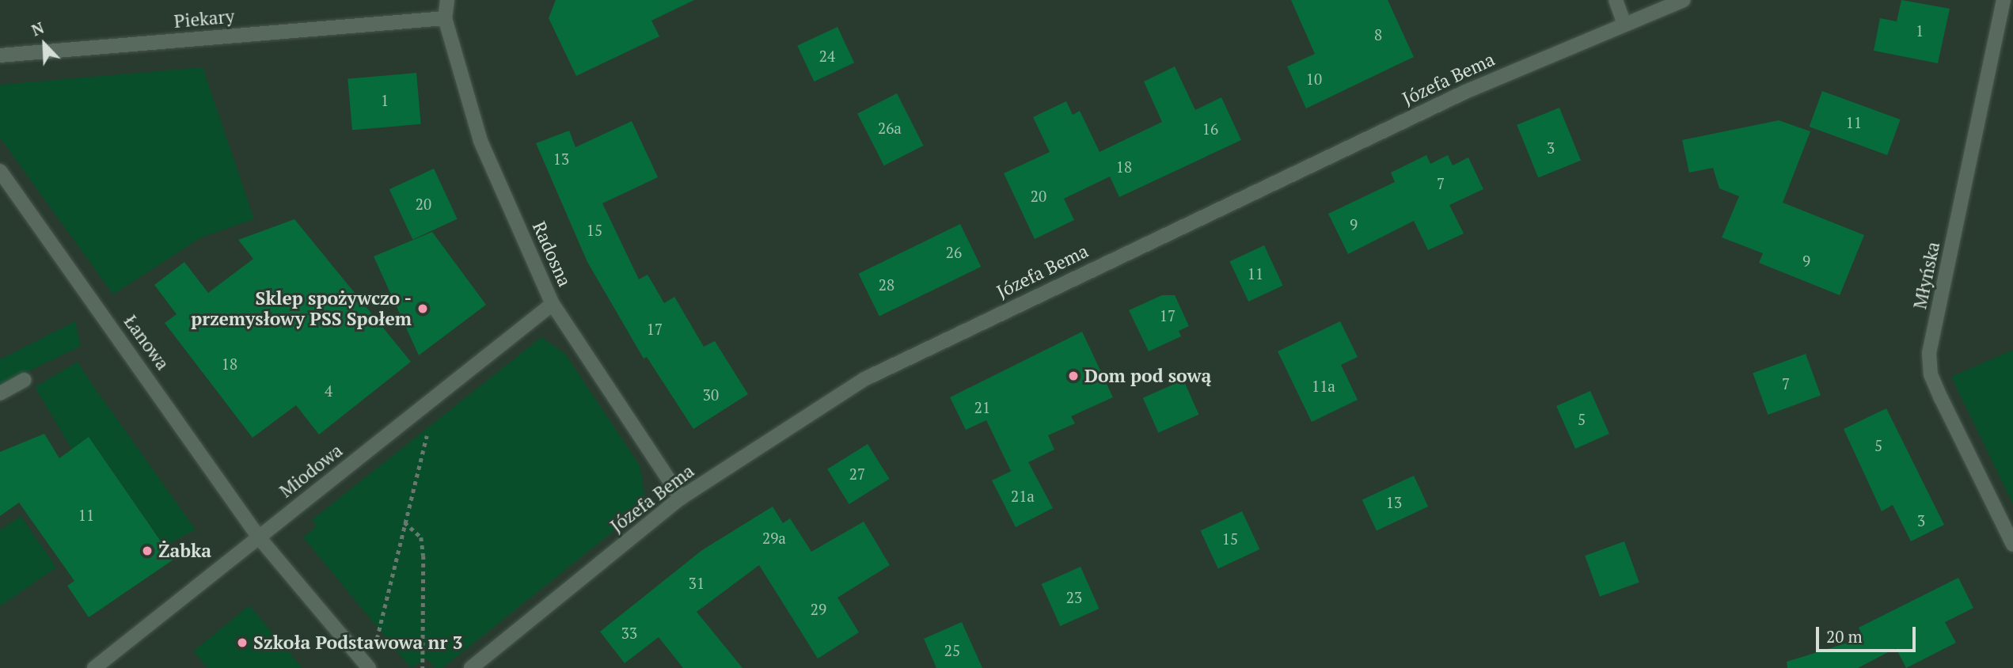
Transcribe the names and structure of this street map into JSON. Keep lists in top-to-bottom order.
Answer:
{
  "streets": {
    "street": [
      "Piekary",
      "Józefa Bema",
      "Radosna",
      "Młyńska",
      "Łanowa",
      "Miodowa"
    ]
  },
  "crossings": [
    ["Piekary", "Radosna"],
    ["Józefa Bema", "Radosna"],
    ["Radosna", "Miodowa"],
    ["Łanowa", "Miodowa"]
  ],
  "places": [
    "Sklep spożywczo - przemysłowy PSS Społem",
    "Dom pod sową",
    "Żabka",
    "Szkoła Podstawowa nr 3"
  ],
  "house_numbers": [
    "1",
    "8",
    "24",
    "10",
    "1",
    "11",
    "26a",
    "16",
    "3",
    "13",
    "18",
    "7",
    "20",
    "20",
    "9",
    "15",
    "26",
    "9",
    "11",
    "28",
    "17",
    "17",
    "18",
    "7",
    "11a",
    "4",
    "30",
    "21",
    "5",
    "5",
    "27",
    "21a",
    "13",
    "11",
    "3",
    "29a",
    "15",
    "31",
    "23",
    "29",
    "33",
    "25"
  ],
  "scale_bar": "20 m",
  "north": "top left"
}
